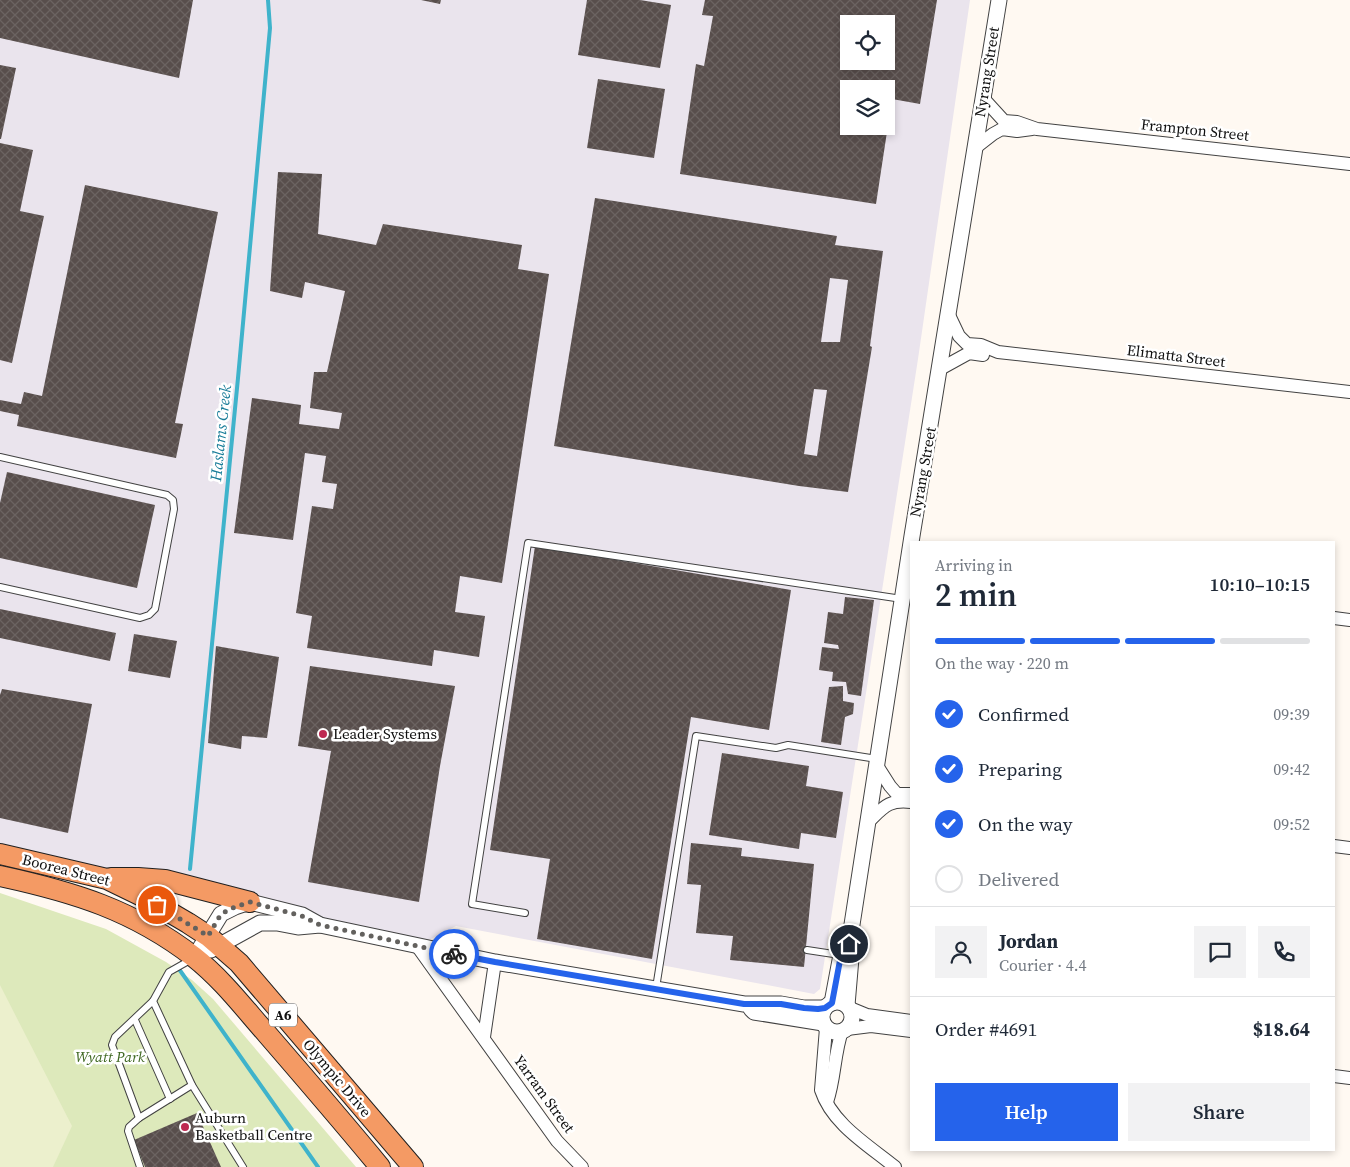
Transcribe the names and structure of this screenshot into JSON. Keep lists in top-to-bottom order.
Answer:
{
  "streets": {
    "highway": ["Boorea Street", "A6", "Olympic Drive"],
    "street": [
      "Nyrang Street",
      "Frampton Street",
      "Elimatta Street",
      "Yarram Street"
    ]
  },
  "crossings": [
    ["Nyrang Street", "Frampton Street"],
    ["Nyrang Street", "Elimatta Street"],
    ["Boorea Street", "Olympic Drive"]
  ],
  "water": ["Haslams Creek"],
  "parks": ["Wyatt Park"],
  "places": ["Leader Systems", "Auburn Basketball Centre"],
  "page": {
    "heading": ["2 min", "Arriving in", "10:10–10:15"],
    "panel": [
      "Jordan",
      "Courier · 4.4",
      "Order #4691",
      "$18.64"
    ],
    "bar": "On the way · 220 m",
    "list": [
      ["Confirmed", "09:39"],
      ["Preparing", "09:42"],
      ["On the way", "09:52"],
      "Delivered"
    ],
    "buttons": ["Help", "Share"]
  }
}
